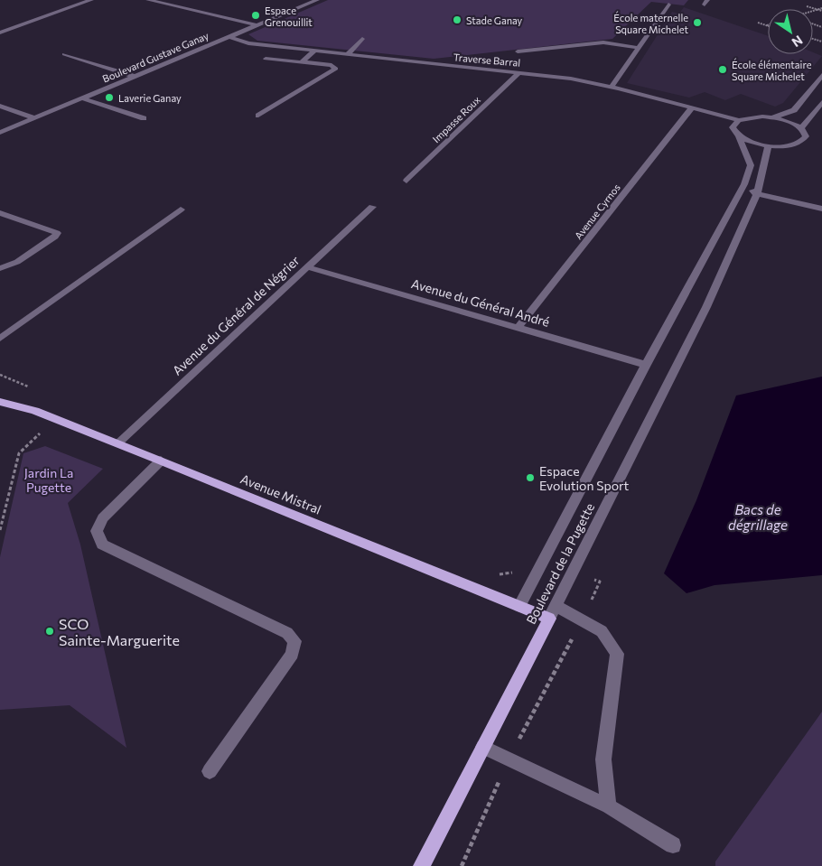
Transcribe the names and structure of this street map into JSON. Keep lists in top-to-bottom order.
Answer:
{
  "streets": {
    "main road": ["Avenue Mistral", "Boulevard de la Pugette"],
    "street": [
      "Boulevard Gustave Ganay",
      "Traverse Barral",
      "Impasse Roux",
      "Avenue Cyrnos",
      "Avenue du Général André",
      "Avenue du Général de Négrier"
    ]
  },
  "crossings": [
    ["Boulevard Gustave Ganay", "Traverse Barral"],
    ["Traverse Barral", "Impasse Roux"],
    ["Traverse Barral", "Avenue Cyrnos"],
    ["Avenue Cyrnos", "Avenue du Général André"],
    ["Avenue du Général André", "Avenue du Général de Négrier"],
    ["Avenue du Général André", "Boulevard de la Pugette"],
    ["Avenue du Général de Négrier", "Avenue Mistral"],
    ["Avenue Mistral", "Boulevard de la Pugette"]
  ],
  "water": ["Bacs de dégrillage"],
  "parks": ["Jardin La Pugette"],
  "places": [
    "Espace Grenouillit",
    "Stade Ganay",
    "École maternelle Square Michelet",
    "École élémentaire Square Michelet",
    "Laverie Ganay",
    "Espace Evolution Sport",
    "SCO Sainte-Marguerite"
  ],
  "north": "bottom right"
}
